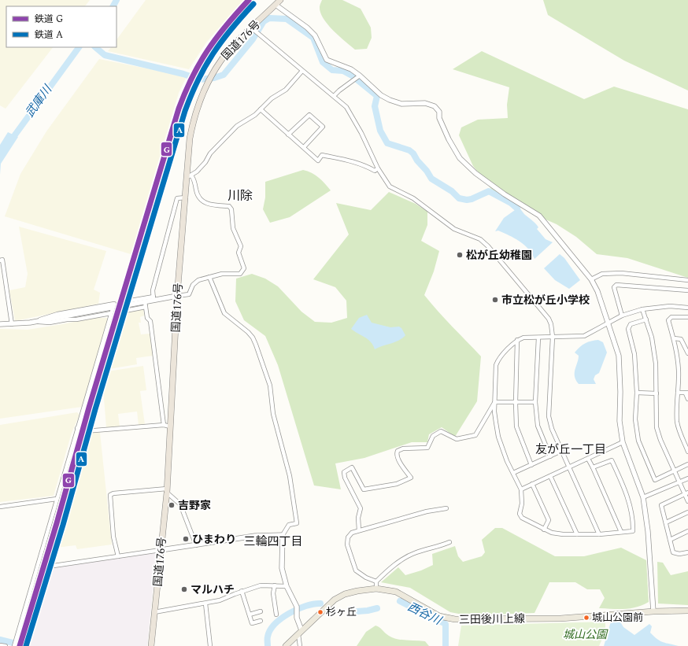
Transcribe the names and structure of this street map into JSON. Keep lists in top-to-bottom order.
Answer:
{
  "streets": {
    "highway": ["国道176号"],
    "main road": ["三田後川上線"]
  },
  "districts": ["川除", "友が丘一丁目", "三輪四丁目"],
  "water": ["武庫川", "西谷川"],
  "parks": ["城山公園"],
  "places": [
    "松が丘幼稚園",
    "市立松が丘小学校",
    "吉野家",
    "ひまわり",
    "マルハチ",
    "杉ヶ丘",
    "城山公園前"
  ],
  "lines": ["rail line G", "rail line A"],
  "legend": ["鉄道 G", "鉄道 A"]
}
